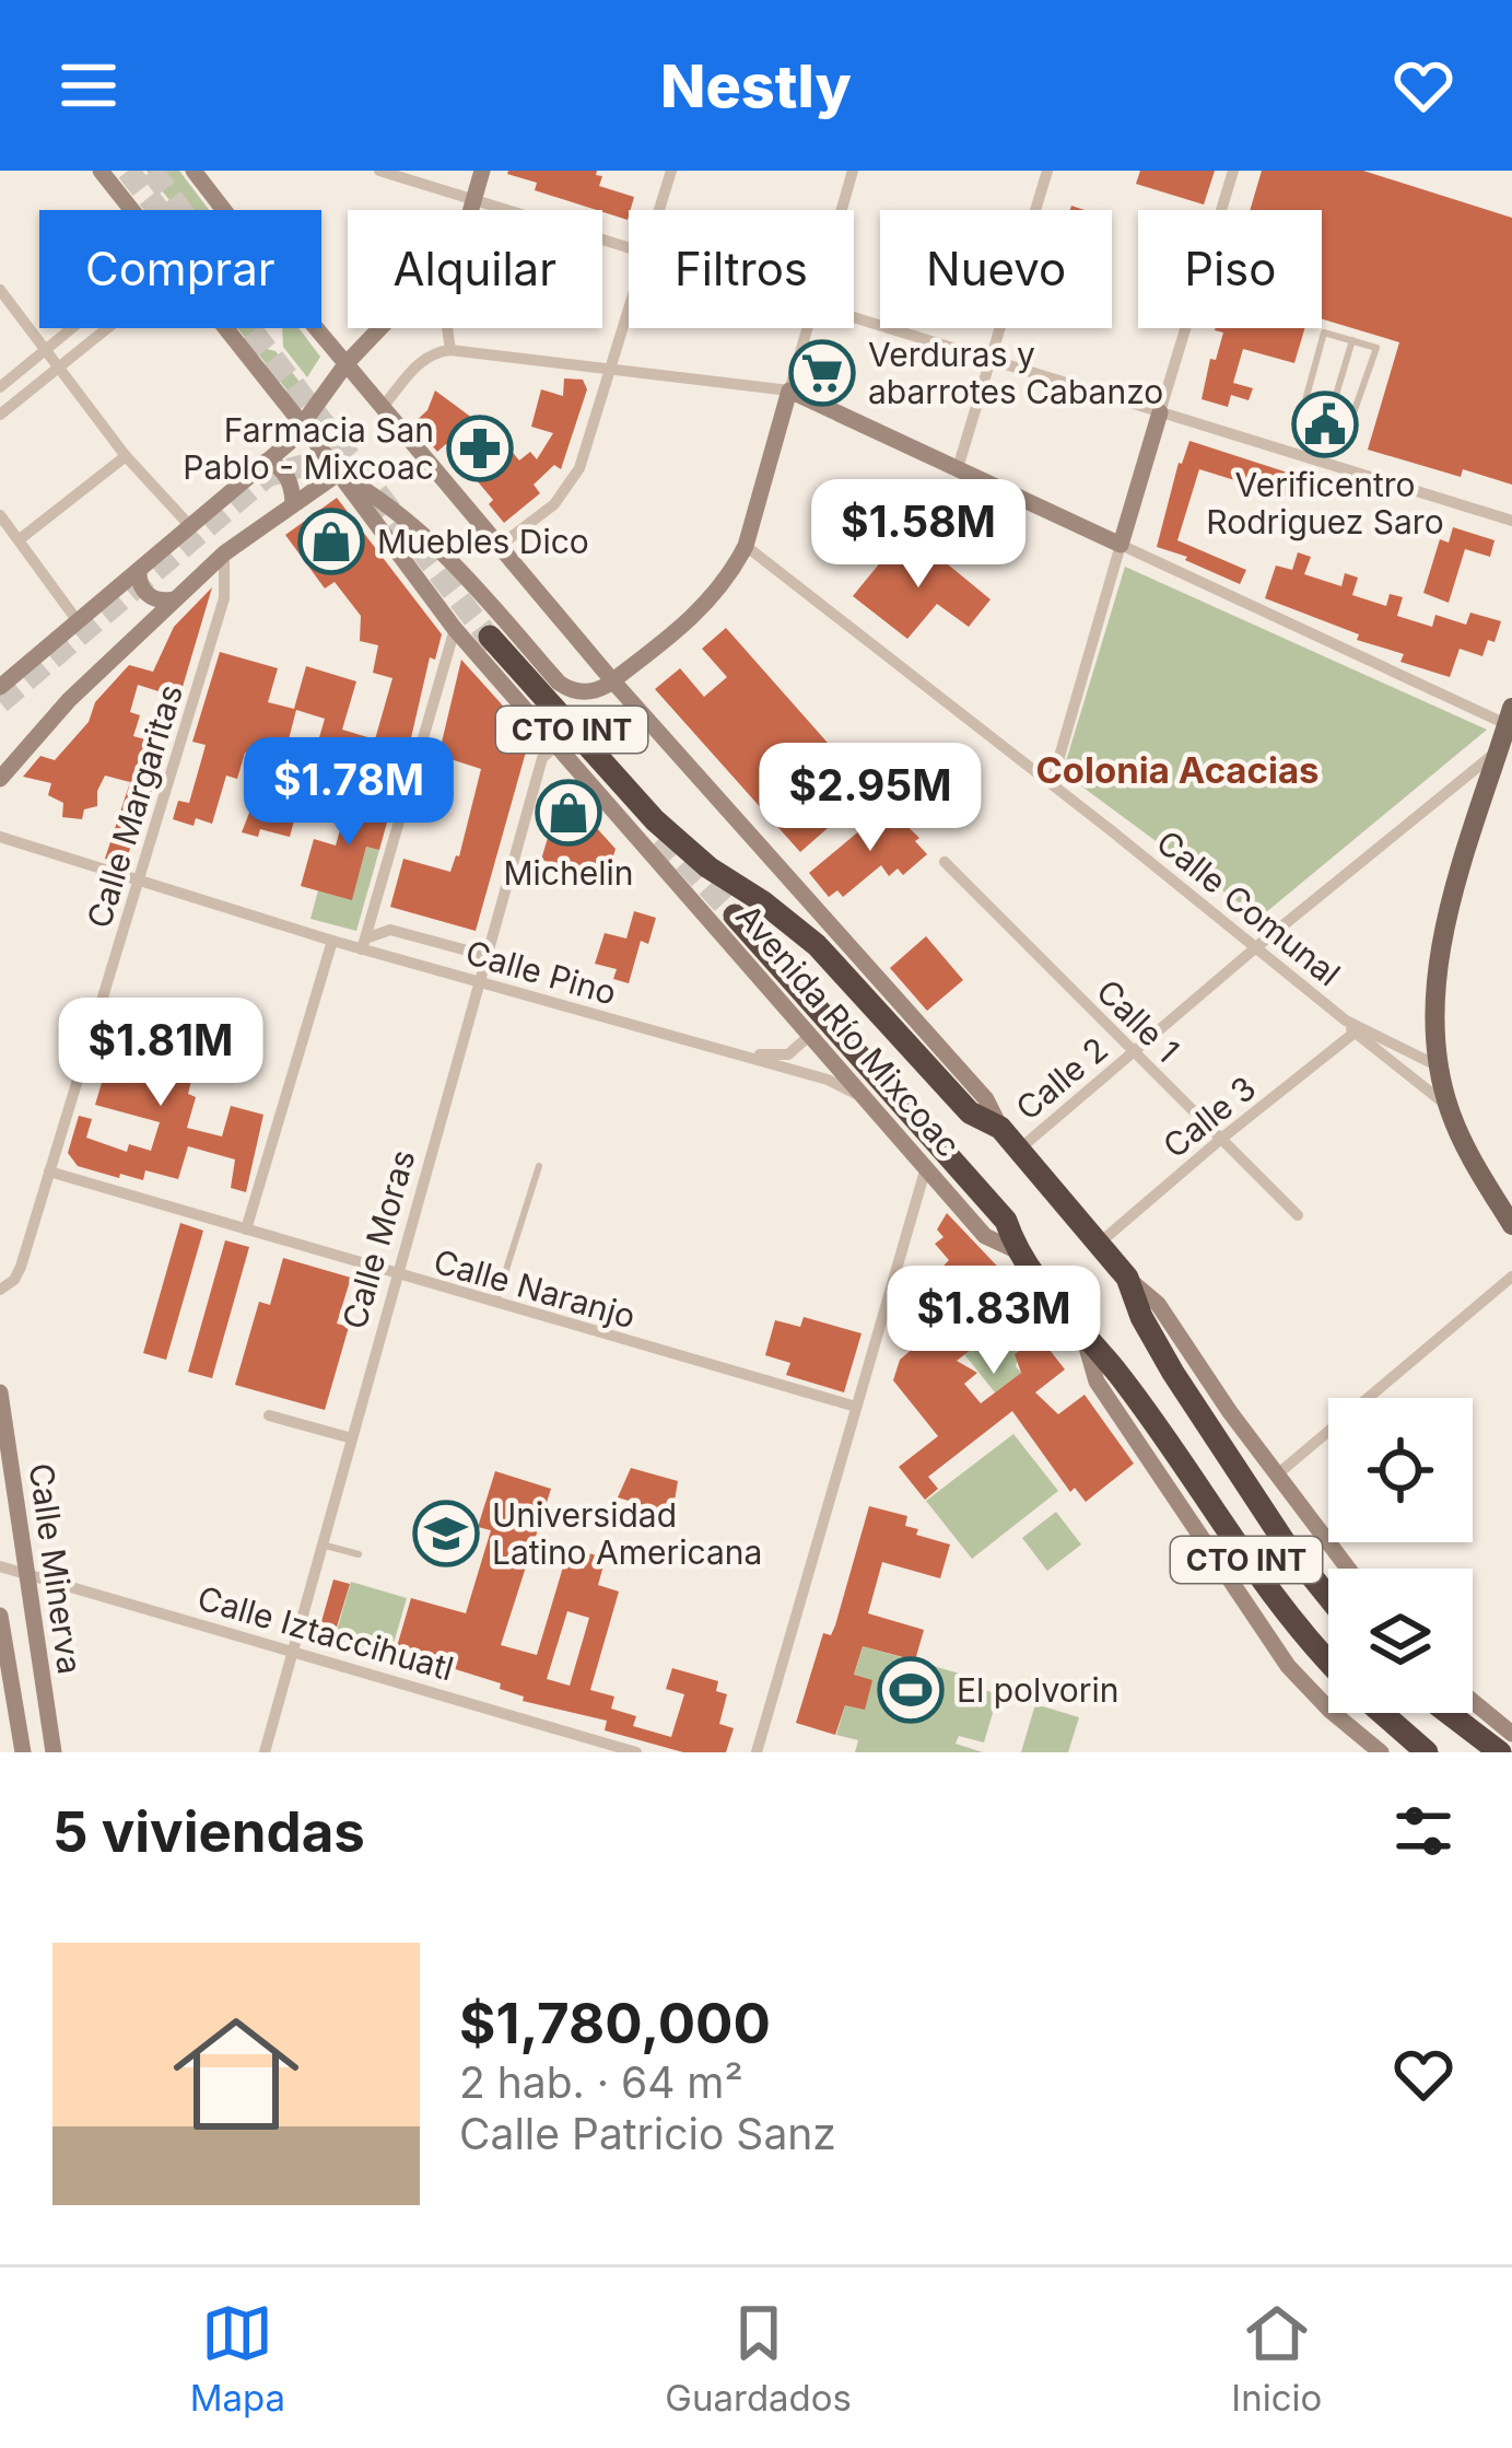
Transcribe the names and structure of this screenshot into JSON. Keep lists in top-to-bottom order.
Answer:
{
  "streets": {
    "highway": ["CTO INT", "Avenida Río Mixcoac"],
    "main road": ["Calle Minerva"],
    "street": [
      "Calle Margaritas",
      "Calle Comunal",
      "Calle Pino",
      "Calle 1",
      "Calle 2",
      "Calle 3",
      "Calle Moras",
      "Calle Naranjo",
      "Calle Iztaccihuatl"
    ]
  },
  "crossings": [
    ["CTO INT", "Avenida Río Mixcoac"],
    ["Calle Margaritas", "Calle Pino"],
    ["Calle Margaritas", "Calle Naranjo"],
    ["Calle Comunal", "Calle 2"],
    ["Calle Comunal", "Calle 3"],
    ["Calle Pino", "Avenida Río Mixcoac"],
    ["Calle Pino", "Calle Moras"],
    ["Calle 1", "Calle 2"],
    ["Calle 1", "Calle 3"],
    ["Avenida Río Mixcoac", "Calle 2"],
    ["Avenida Río Mixcoac", "Calle 3"],
    ["Avenida Río Mixcoac", "Calle Moras"],
    ["Calle Moras", "Calle Naranjo"],
    ["Calle Moras", "Calle Iztaccihuatl"],
    ["Calle Minerva", "Calle Iztaccihuatl"]
  ],
  "districts": ["Colonia Acacias"],
  "places": {
    "supermarket": ["Verduras y abarrotes Cabanzo"],
    "public building": ["Verificentro Rodriguez Saro"],
    "pharmacy": ["Farmacia San Pablo - Mixcoac"],
    "shop": ["Muebles Dico", "Michelin"],
    "school or university": ["Universidad Latino Americana"],
    "sports": ["El polvorin"]
  },
  "page": {
    "header": "Nestly",
    "chip": [
      "Comprar",
      "Alquilar",
      "Filtros",
      "Nuevo",
      "Piso"
    ],
    "price": [
      "$1.58M",
      "$1.78M",
      "$2.95M",
      "$1.81M",
      "$1.83M"
    ],
    "heading": "5 viviendas",
    "list": [
      {
        "name": "$1,780,000",
        "note": "2 hab. · 64 m² · Calle Patricio Sanz"
      }
    ],
    "tabs": ["Mapa", "Guardados", "Inicio"]
  }
}
